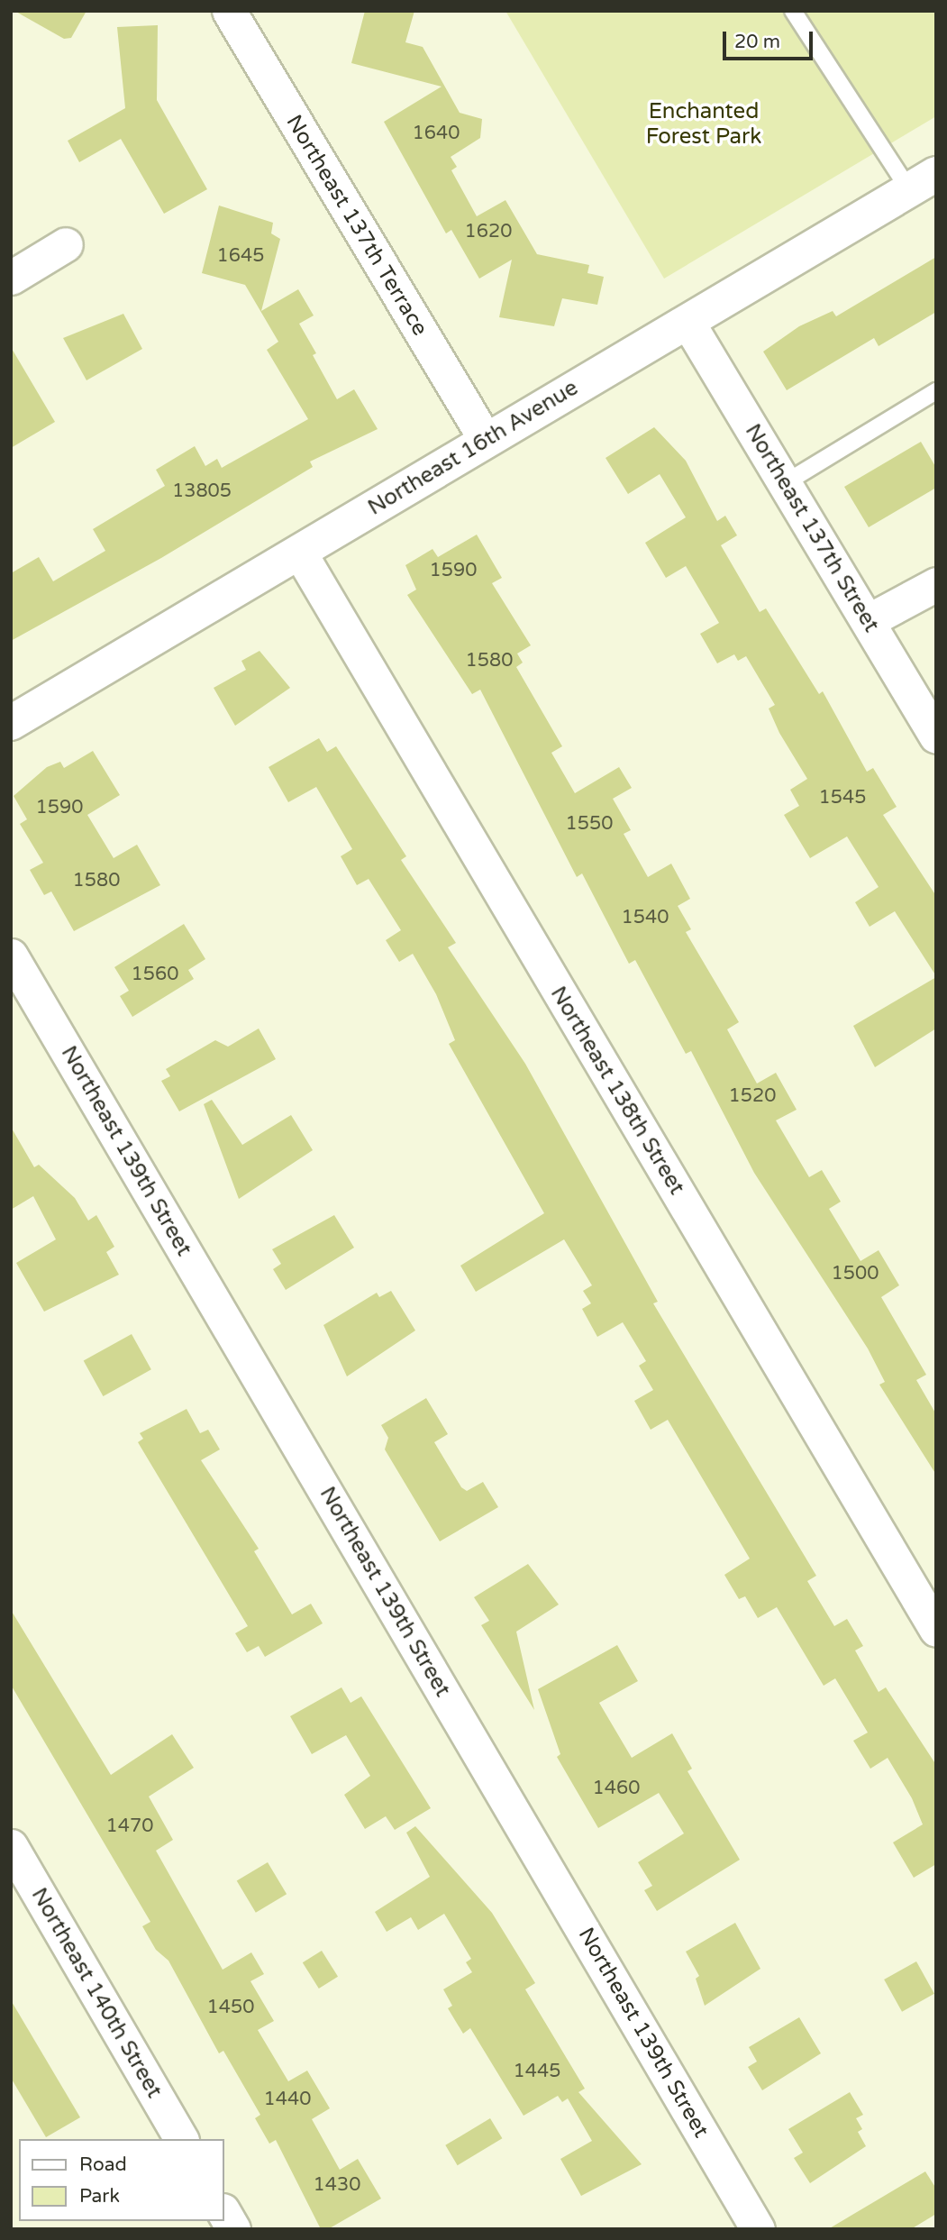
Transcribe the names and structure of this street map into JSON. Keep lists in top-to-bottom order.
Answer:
{
  "streets": {
    "street": [
      "Northeast 137th Terrace",
      "Northeast 16th Avenue",
      "Northeast 137th Street",
      "Northeast 138th Street",
      "Northeast 139th Street",
      "Northeast 140th Street"
    ]
  },
  "crossings": [
    ["Northeast 137th Terrace", "Northeast 16th Avenue"],
    ["Northeast 16th Avenue", "Northeast 137th Street"],
    ["Northeast 16th Avenue", "Northeast 138th Street"]
  ],
  "parks": ["Enchanted Forest Park"],
  "house_numbers": [
    "1640",
    "1620",
    "1645",
    "13805",
    "1590",
    "1580",
    "1545",
    "1590",
    "1550",
    "1580",
    "1540",
    "1560",
    "1520",
    "1500",
    "1460",
    "1470",
    "1450",
    "1445",
    "1440",
    "1430"
  ],
  "legend": ["Road", "Park"],
  "scale_bar": "20 m"
}
